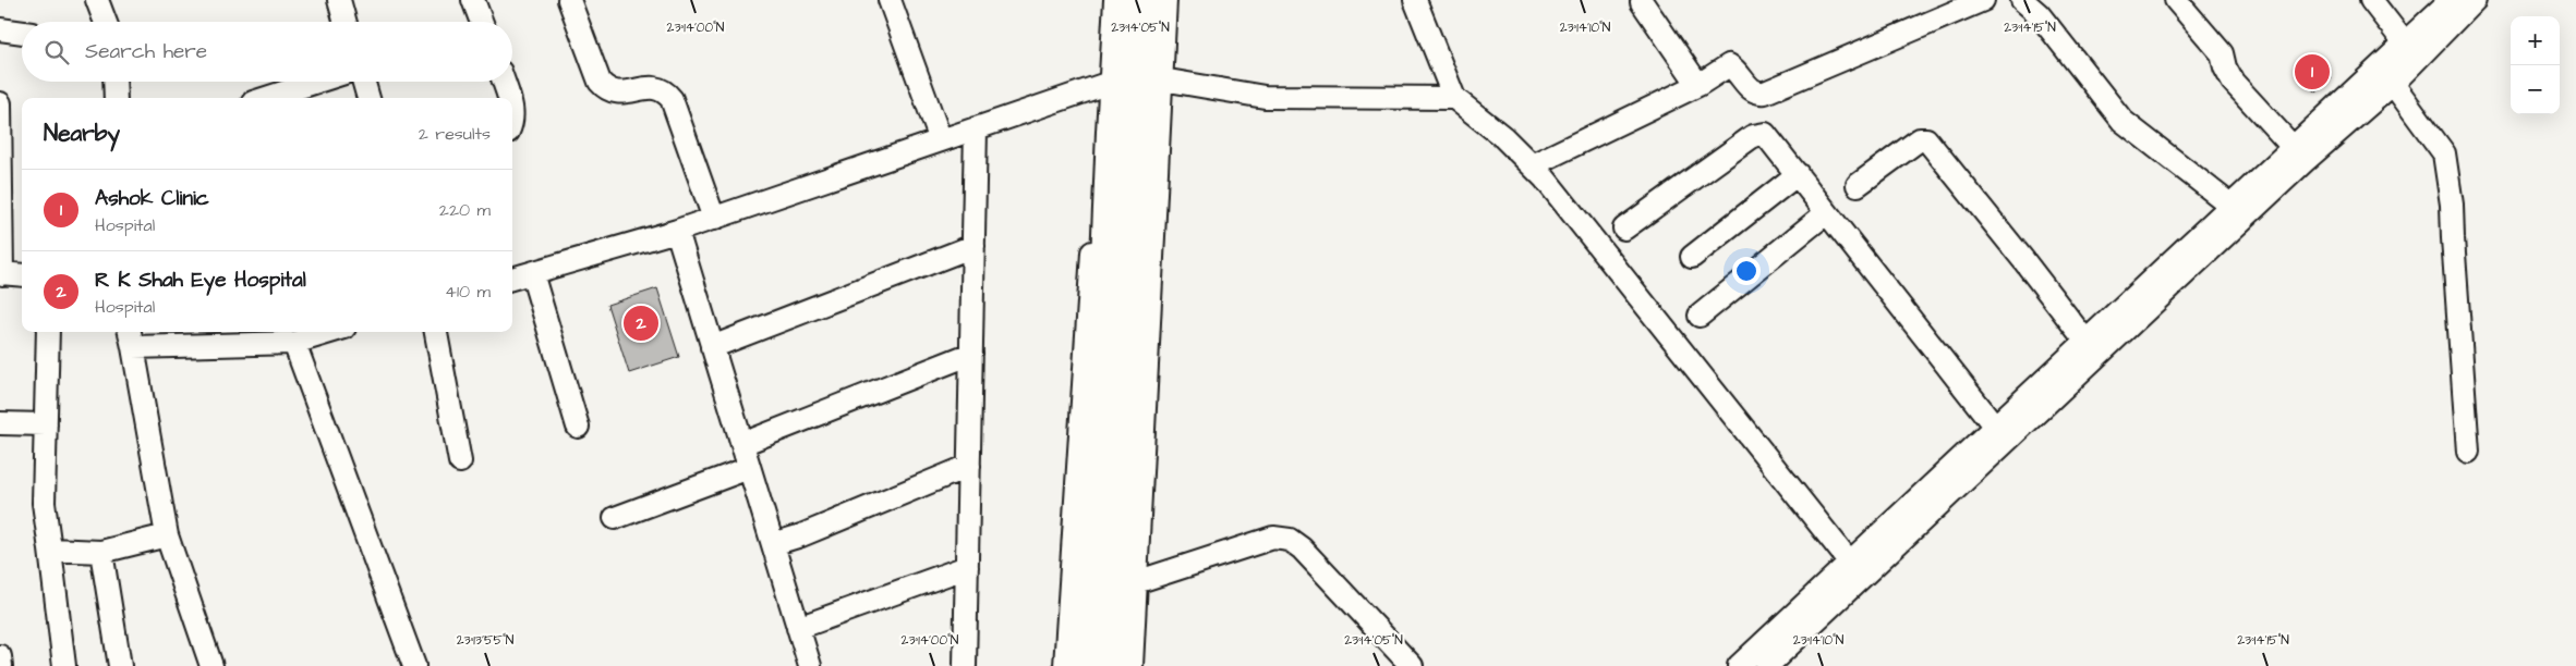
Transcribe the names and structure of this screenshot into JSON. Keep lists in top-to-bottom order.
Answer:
{
  "page": {
    "map_buttons": ["+", "−"],
    "search": "Search here",
    "pins": ["1", "2"],
    "heading": ["Nearby", "2 results"],
    "list": [
      {
        "mark": "1",
        "name": "Ashok Clinic",
        "note": "Hospital",
        "value": "220 m"
      },
      {
        "mark": "2",
        "name": "R K Shah Eye Hospital",
        "note": "Hospital",
        "value": "410 m"
      }
    ]
  },
  "coordinates": [
    "23°14'00\"N",
    "23°14'05\"N",
    "23°14'10\"N",
    "23°14'15\"N",
    "23°13'55\"N"
  ]
}
